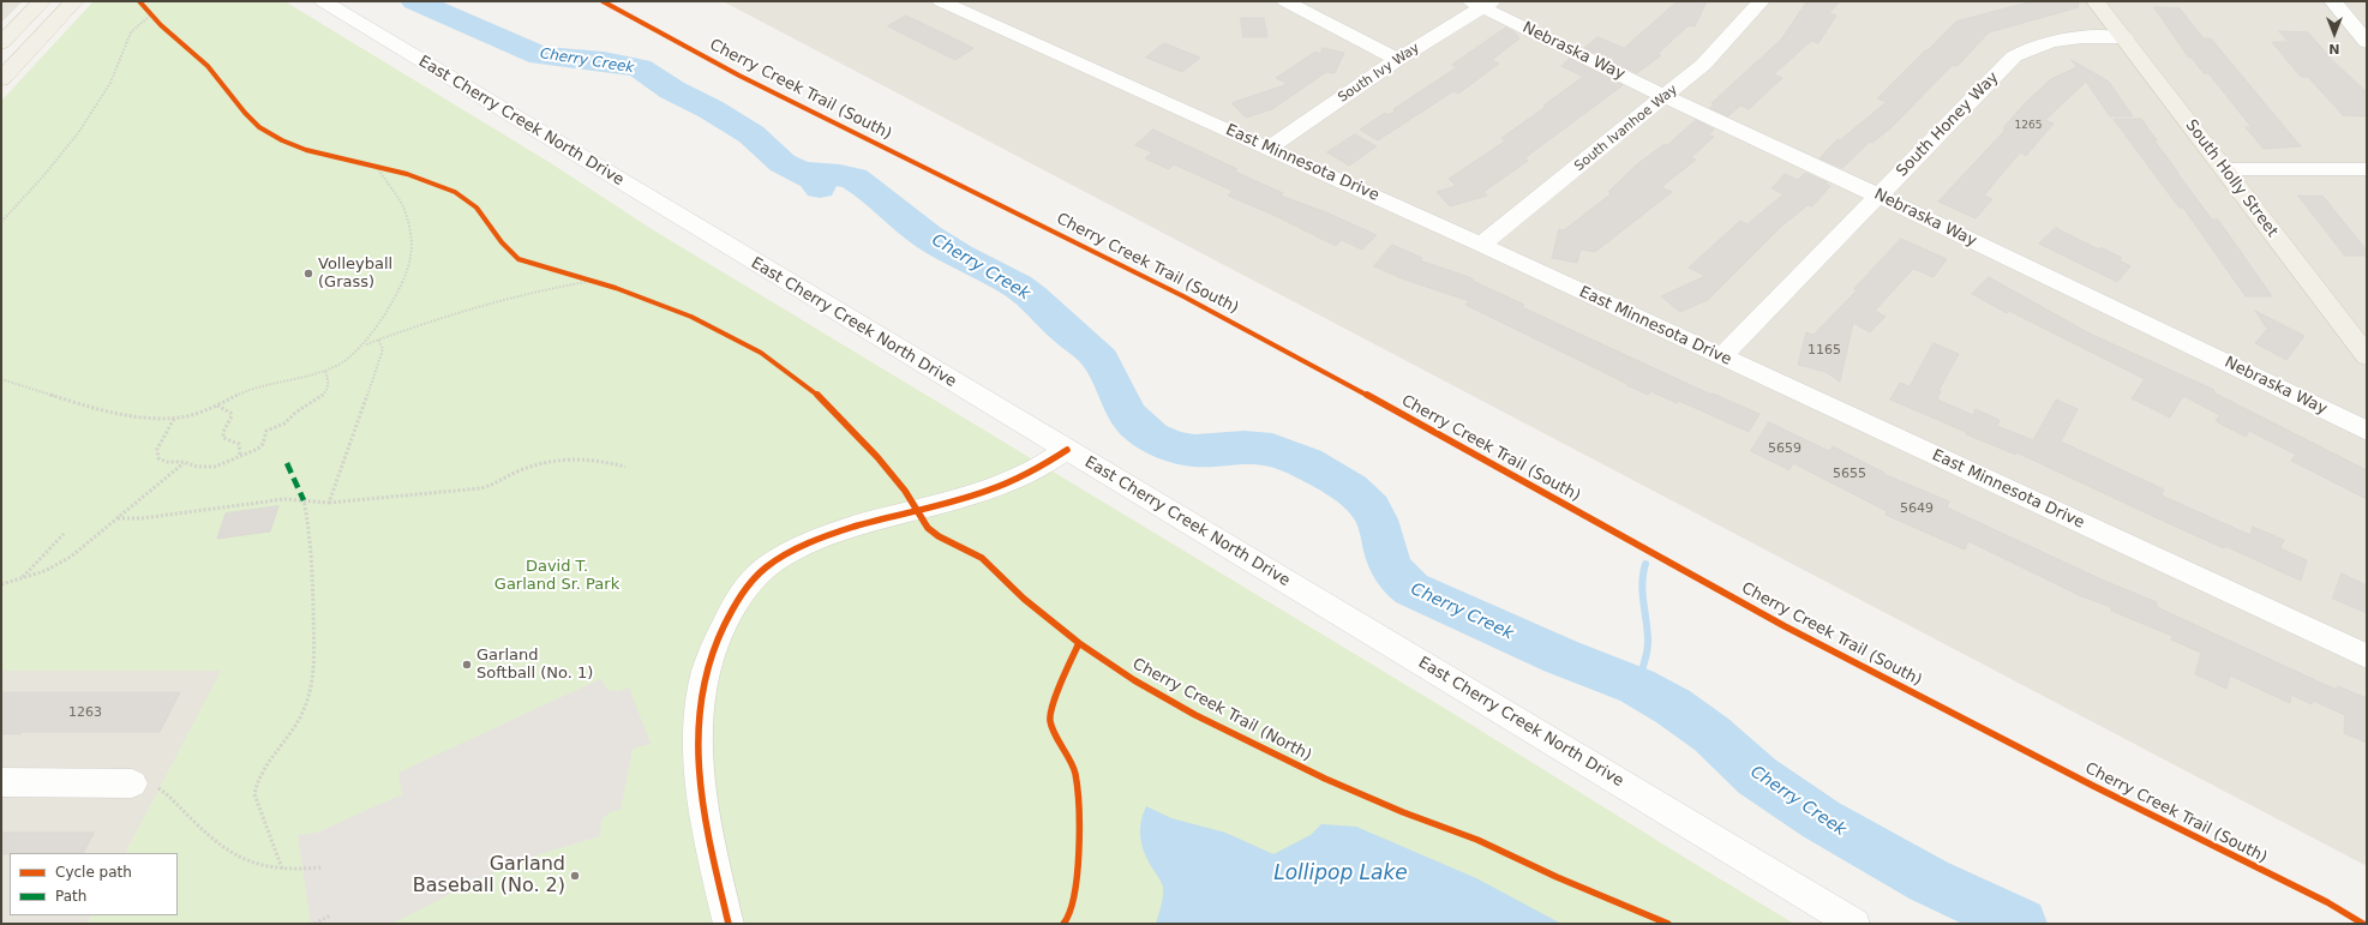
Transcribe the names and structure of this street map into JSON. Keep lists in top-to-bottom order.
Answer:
{
  "streets": {
    "main road": ["South Holly Street"],
    "street": [
      "Nebraska Way",
      "South Ivy Way",
      "East Cherry Creek North Drive",
      "South Honey Way",
      "South Ivanhoe Way",
      "East Minnesota Drive"
    ],
    "cycle path": ["Cherry Creek Trail (South)", "Cherry Creek Trail (North)"]
  },
  "crossings": [
    ["Nebraska Way", "South Ivy Way"],
    ["Nebraska Way", "South Honey Way"],
    ["Nebraska Way", "South Ivanhoe Way"],
    ["South Ivy Way", "East Minnesota Drive"],
    ["South Honey Way", "East Minnesota Drive"],
    ["South Honey Way", "South Holly Street"],
    ["South Ivanhoe Way", "East Minnesota Drive"]
  ],
  "water": ["Cherry Creek", "Lollipop Lake"],
  "parks": ["David T. Garland Sr. Park"],
  "places": ["Volleyball (Grass)", "Garland Softball (No. 1)", "Garland Baseball (No. 2)"],
  "house_numbers": [
    "1265",
    "1165",
    "5659",
    "5655",
    "5649",
    "1263"
  ],
  "legend": ["Cycle path", "Path"],
  "north": "bottom"
}
